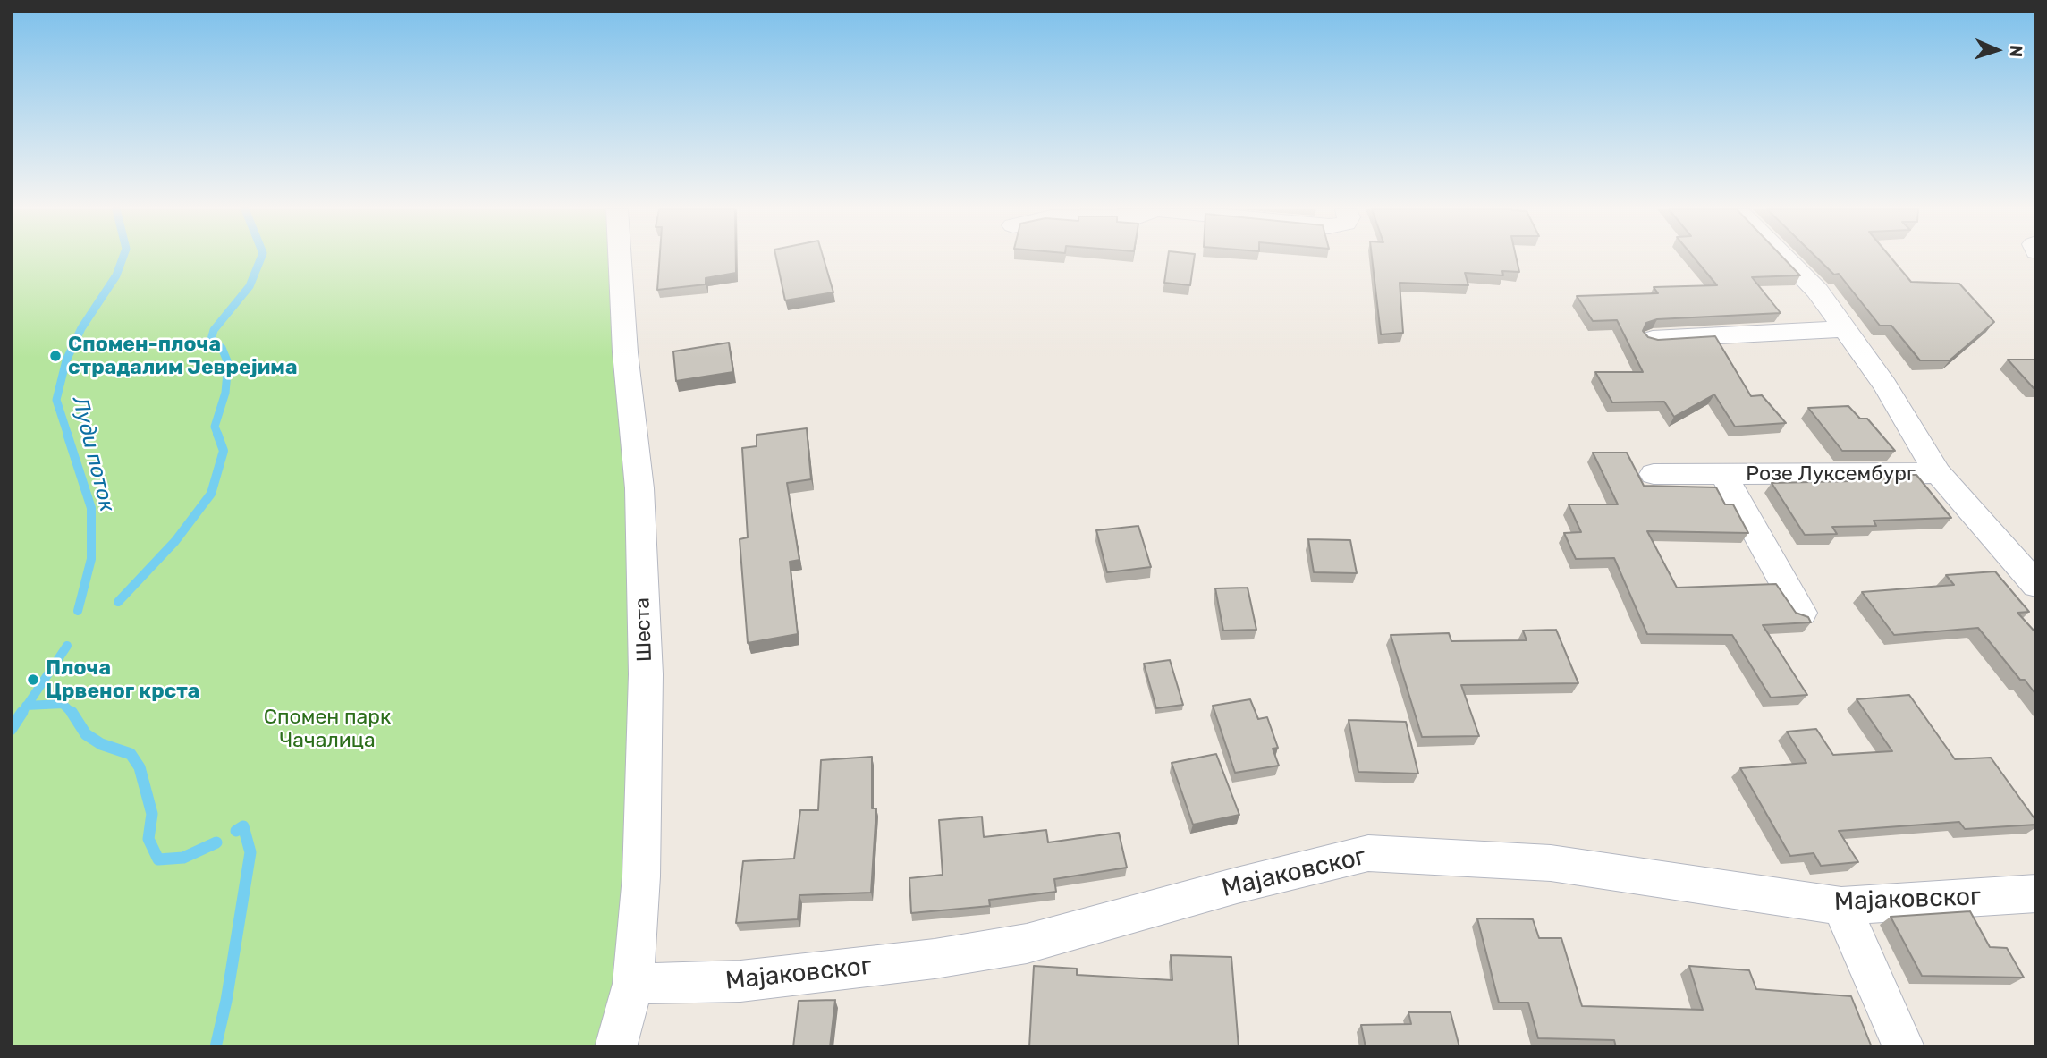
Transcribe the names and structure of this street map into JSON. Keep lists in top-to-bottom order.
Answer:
{
  "streets": {
    "street": ["Розе Луксембург", "Шеста", "Мајаковског"]
  },
  "crossings": [
    ["Шеста", "Мајаковског"]
  ],
  "water": ["Луди поток"],
  "parks": ["Спомен парк Чачалица"],
  "places": ["Спомен-плоча страдалим Јеврејима", "Плоча Црвеног крста"],
  "north": "right"
}
